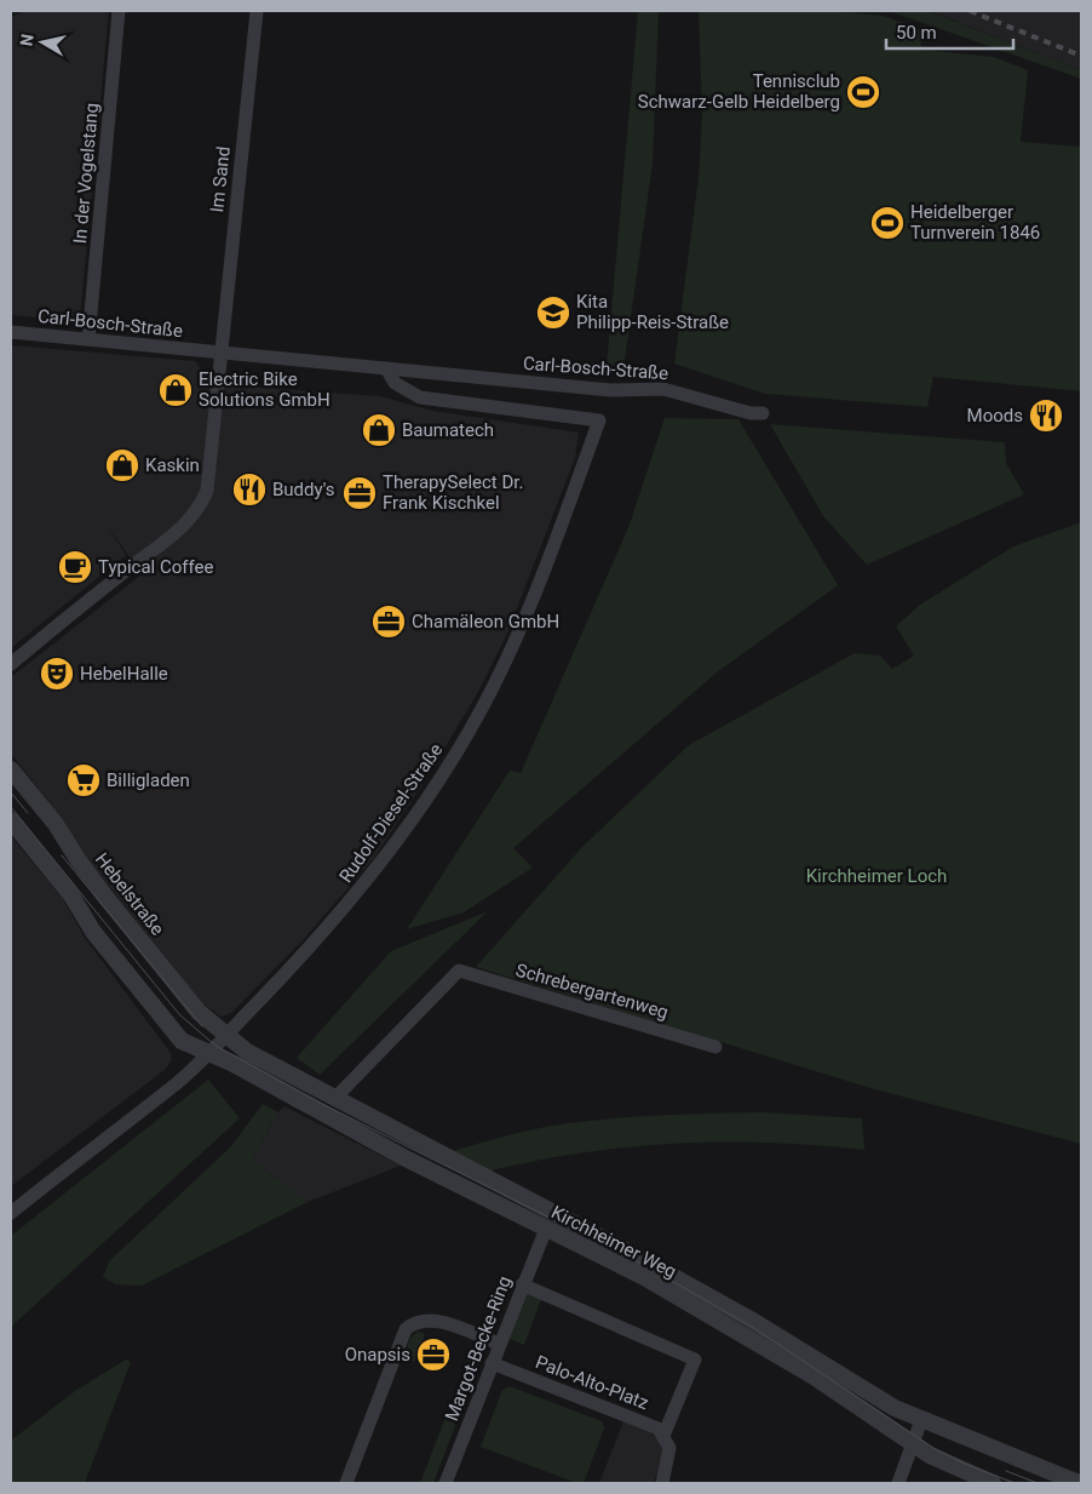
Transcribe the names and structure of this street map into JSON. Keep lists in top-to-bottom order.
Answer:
{
  "streets": {
    "street": [
      "In der Vogelstang",
      "Im Sand",
      "Carl-Bosch-Straße",
      "Rudolf-Diesel-Straße",
      "Hebelstraße",
      "Schrebergartenweg",
      "Kirchheimer Weg",
      "Margot-Becke-Ring",
      "Palo-Alto-Platz"
    ]
  },
  "crossings": [
    ["In der Vogelstang", "Carl-Bosch-Straße"],
    ["Im Sand", "Carl-Bosch-Straße"],
    ["Carl-Bosch-Straße", "Rudolf-Diesel-Straße"],
    ["Rudolf-Diesel-Straße", "Hebelstraße"],
    ["Rudolf-Diesel-Straße", "Kirchheimer Weg"],
    ["Hebelstraße", "Kirchheimer Weg"],
    ["Schrebergartenweg", "Kirchheimer Weg"],
    ["Kirchheimer Weg", "Margot-Becke-Ring"],
    ["Margot-Becke-Ring", "Palo-Alto-Platz"]
  ],
  "parks": ["Kirchheimer Loch"],
  "places": {
    "sports": ["Tennisclub Schwarz-Gelb Heidelberg", "Heidelberger Turnverein 1846"],
    "school or university": ["Kita Philipp-Reis-Straße"],
    "shop": ["Electric Bike Solutions GmbH", "Baumatech", "Kaskin"],
    "restaurant": ["Moods", "Buddy's"],
    "office": ["TherapySelect Dr. Frank Kischkel", "Chamäleon GmbH", "Onapsis"],
    "cafe": ["Typical Coffee"],
    "theatre": ["HebelHalle"],
    "supermarket": ["Billigladen"]
  },
  "scale_bar": "50 m",
  "north": "left"
}
